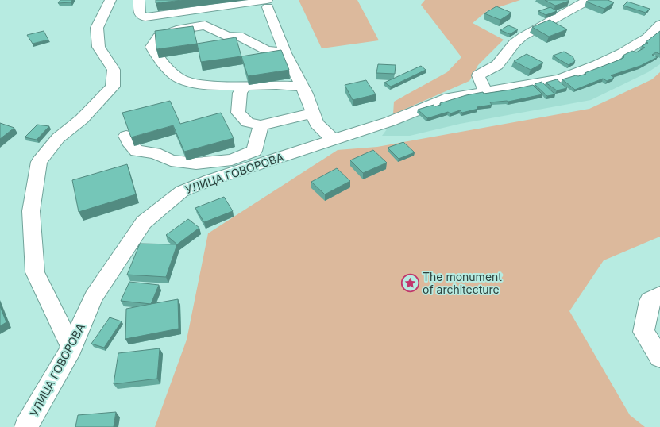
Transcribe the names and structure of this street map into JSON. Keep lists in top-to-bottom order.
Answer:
{
  "streets": {
    "street": ["УЛИЦА ГОВОРОВА"]
  },
  "places": {
    "place": ["The monument of architecture"]
  }
}
